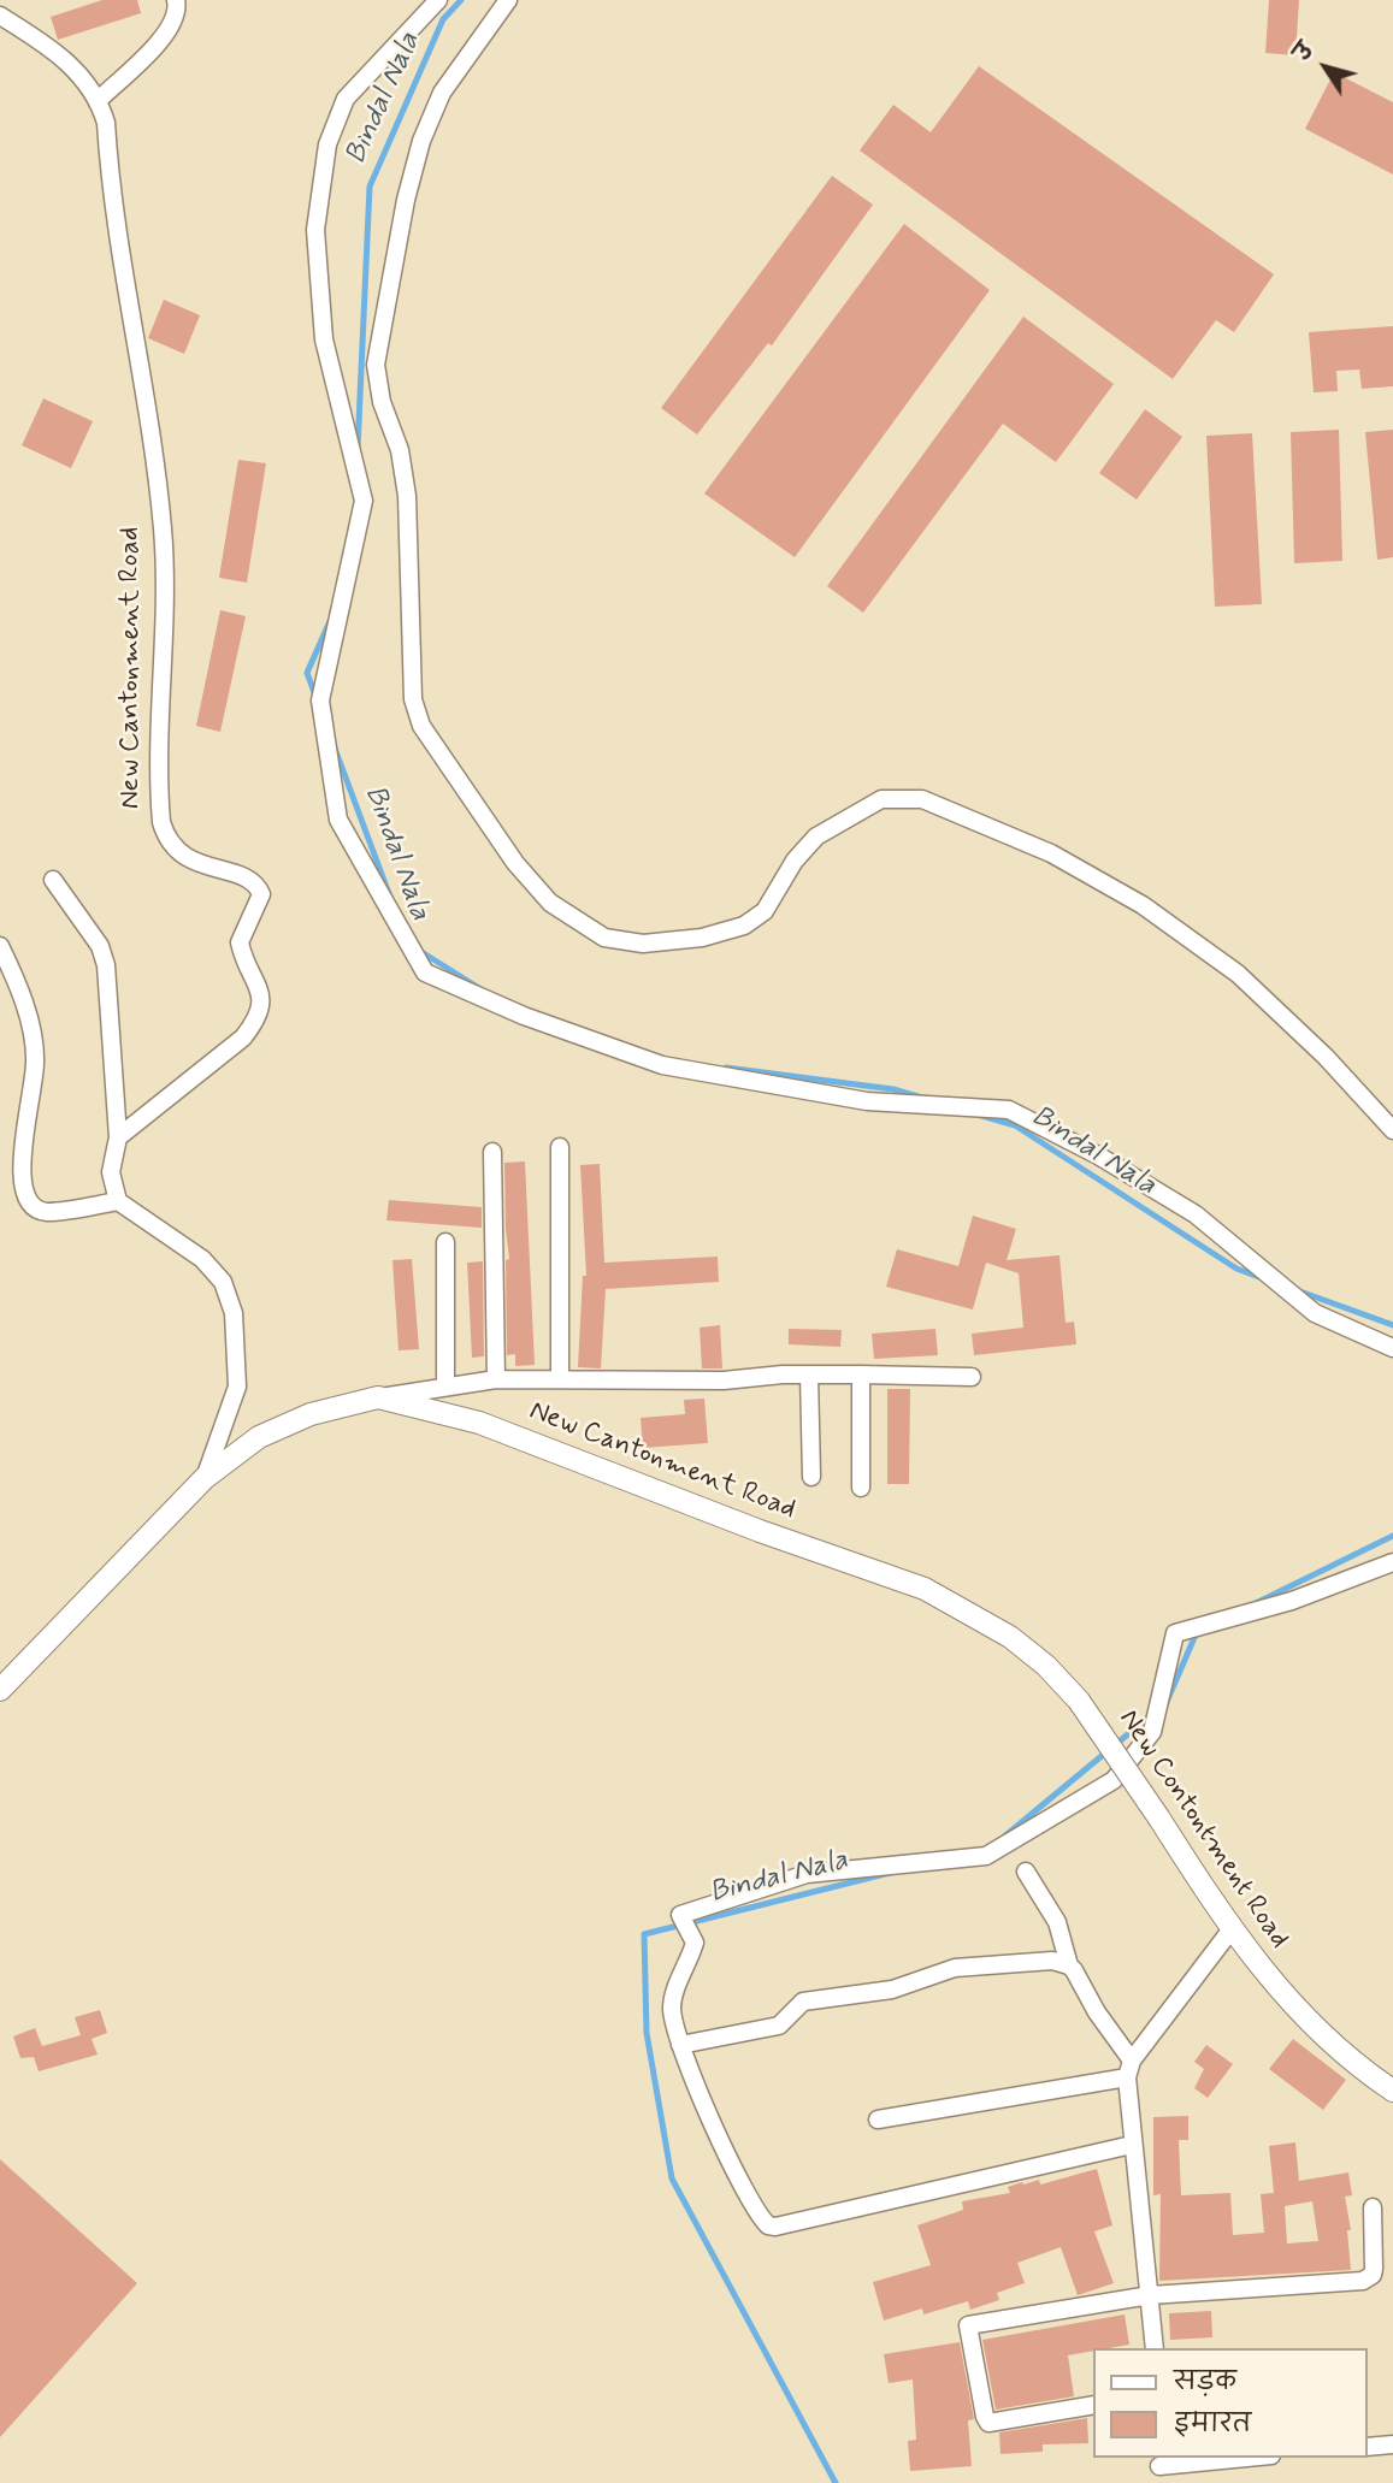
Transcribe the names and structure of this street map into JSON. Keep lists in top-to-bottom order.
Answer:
{
  "streets": {
    "street": ["New Cantonment Road", "New Contontment Road"]
  },
  "crossings": [
    ["New Cantonment Road", "New Contontment Road"]
  ],
  "water": ["Bindal Nala"],
  "legend": ["सड़क", "इमारत"],
  "north": "top left"
}
